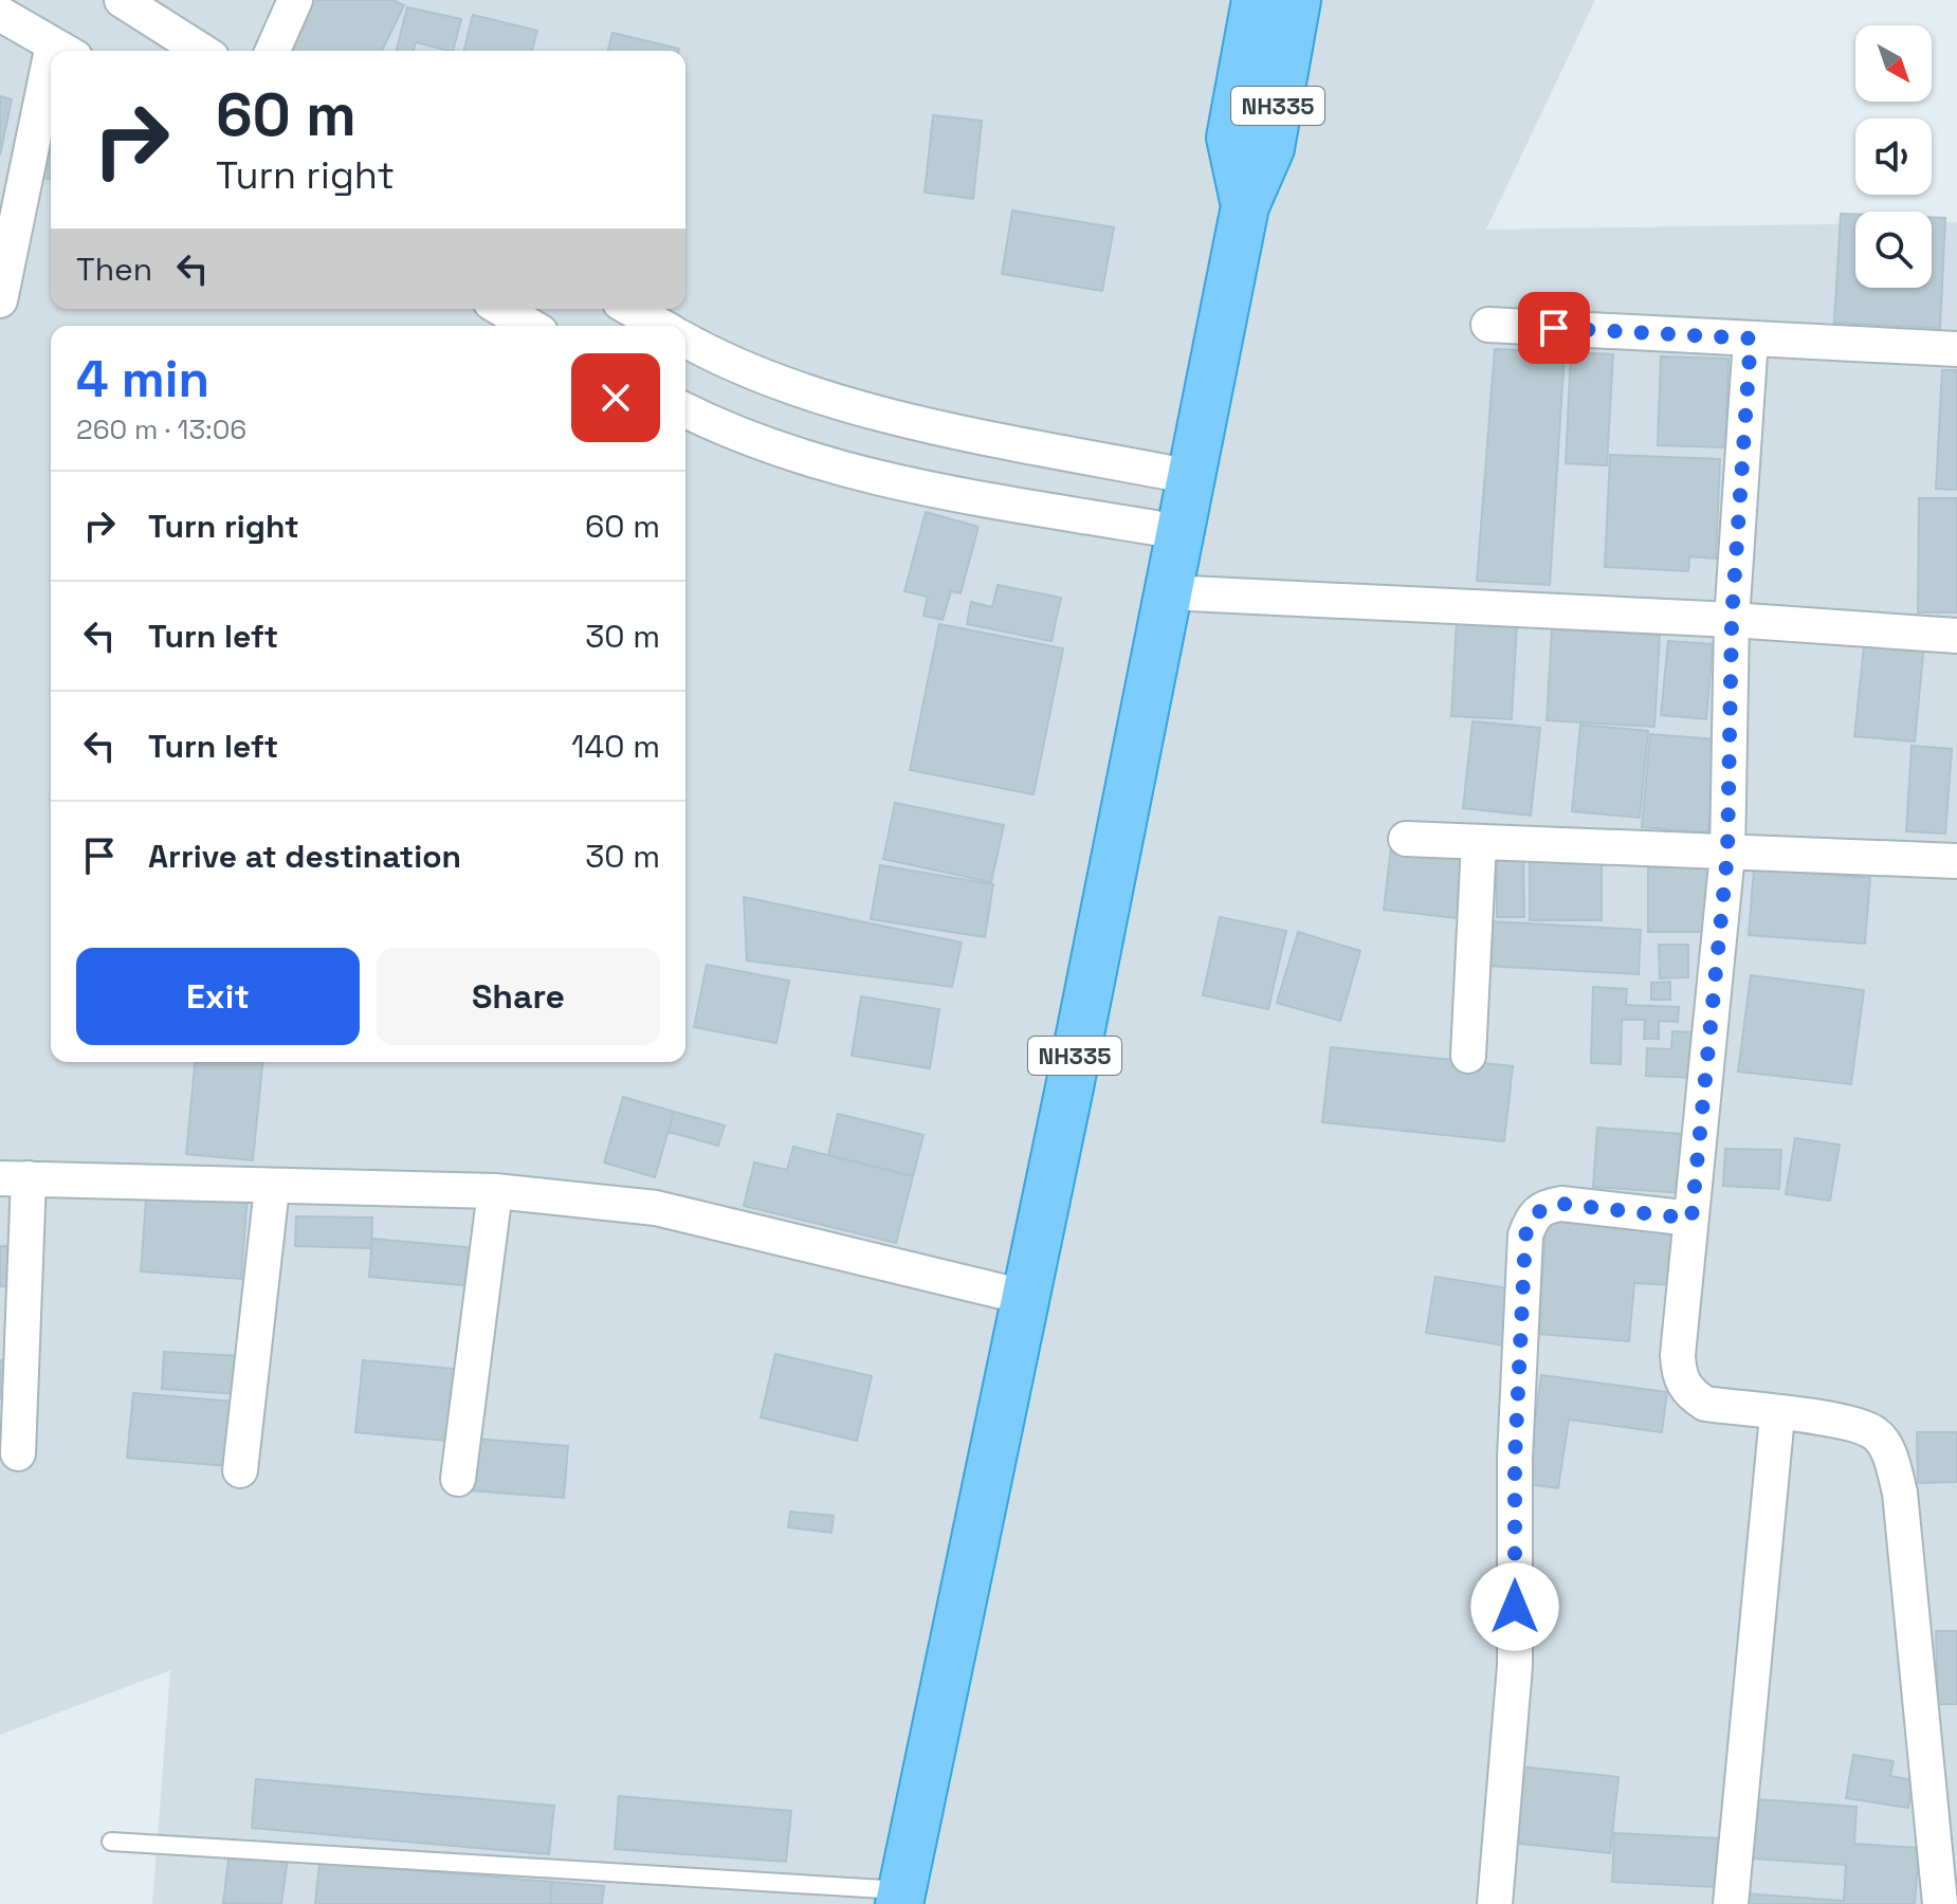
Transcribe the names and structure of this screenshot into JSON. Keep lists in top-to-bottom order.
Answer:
{
  "streets": {
    "highway": ["NH335"]
  },
  "north": "bottom right",
  "page": {
    "turn": ["60 m", "Turn right"],
    "then": "Then",
    "heading": ["4 min", "260 m · 13:06"],
    "list": [
      {
        "name": "Turn right",
        "value": "60 m"
      },
      {
        "name": "Turn left",
        "value": "30 m"
      },
      {
        "name": "Turn left",
        "value": "140 m"
      },
      {
        "name": "Arrive at destination",
        "value": "30 m"
      }
    ],
    "buttons": ["Exit", "Share"]
  }
}
